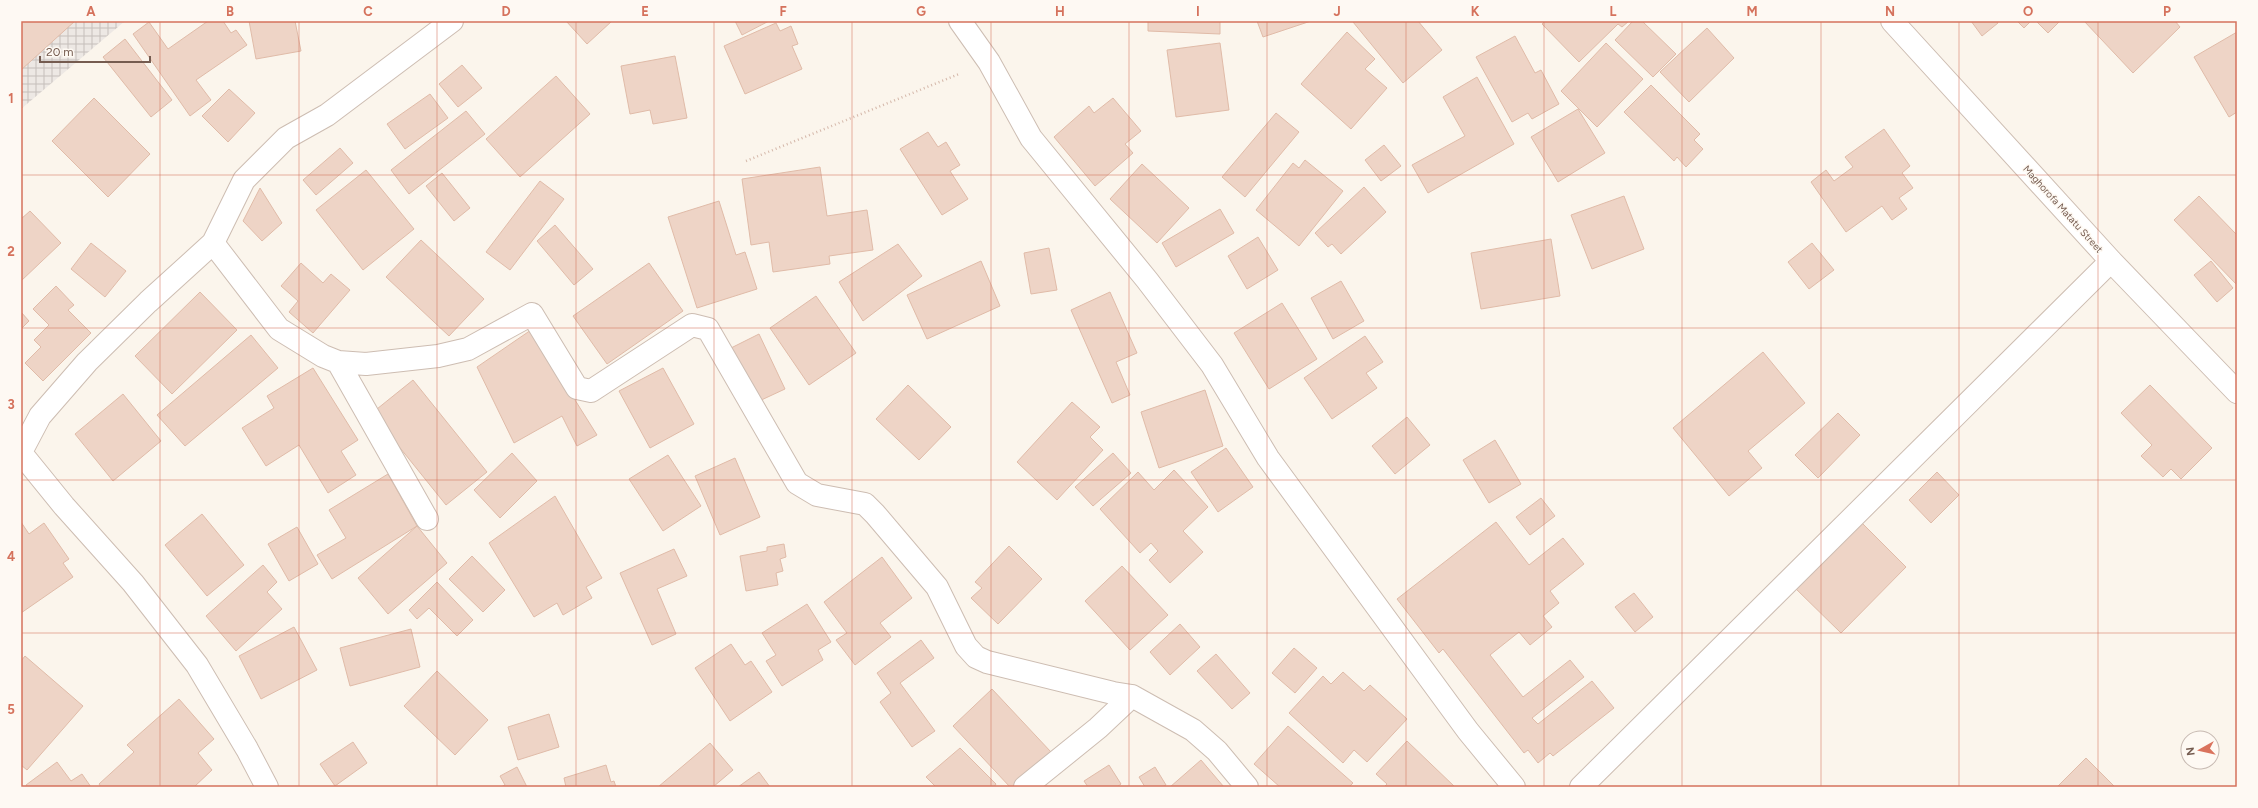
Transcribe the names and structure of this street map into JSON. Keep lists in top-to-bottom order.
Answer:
{
  "streets": {
    "street": ["Maghorofa Matatu Street"]
  },
  "scale_bar": "20 m",
  "north": "left",
  "grid": {
    "columns": [
      "A",
      "B",
      "C",
      "D",
      "E",
      "F",
      "G",
      "H",
      "I",
      "J",
      "K",
      "L",
      "M",
      "N",
      "O",
      "P"
    ],
    "rows": [
      "1",
      "2",
      "3",
      "4",
      "5"
    ]
  }
}
